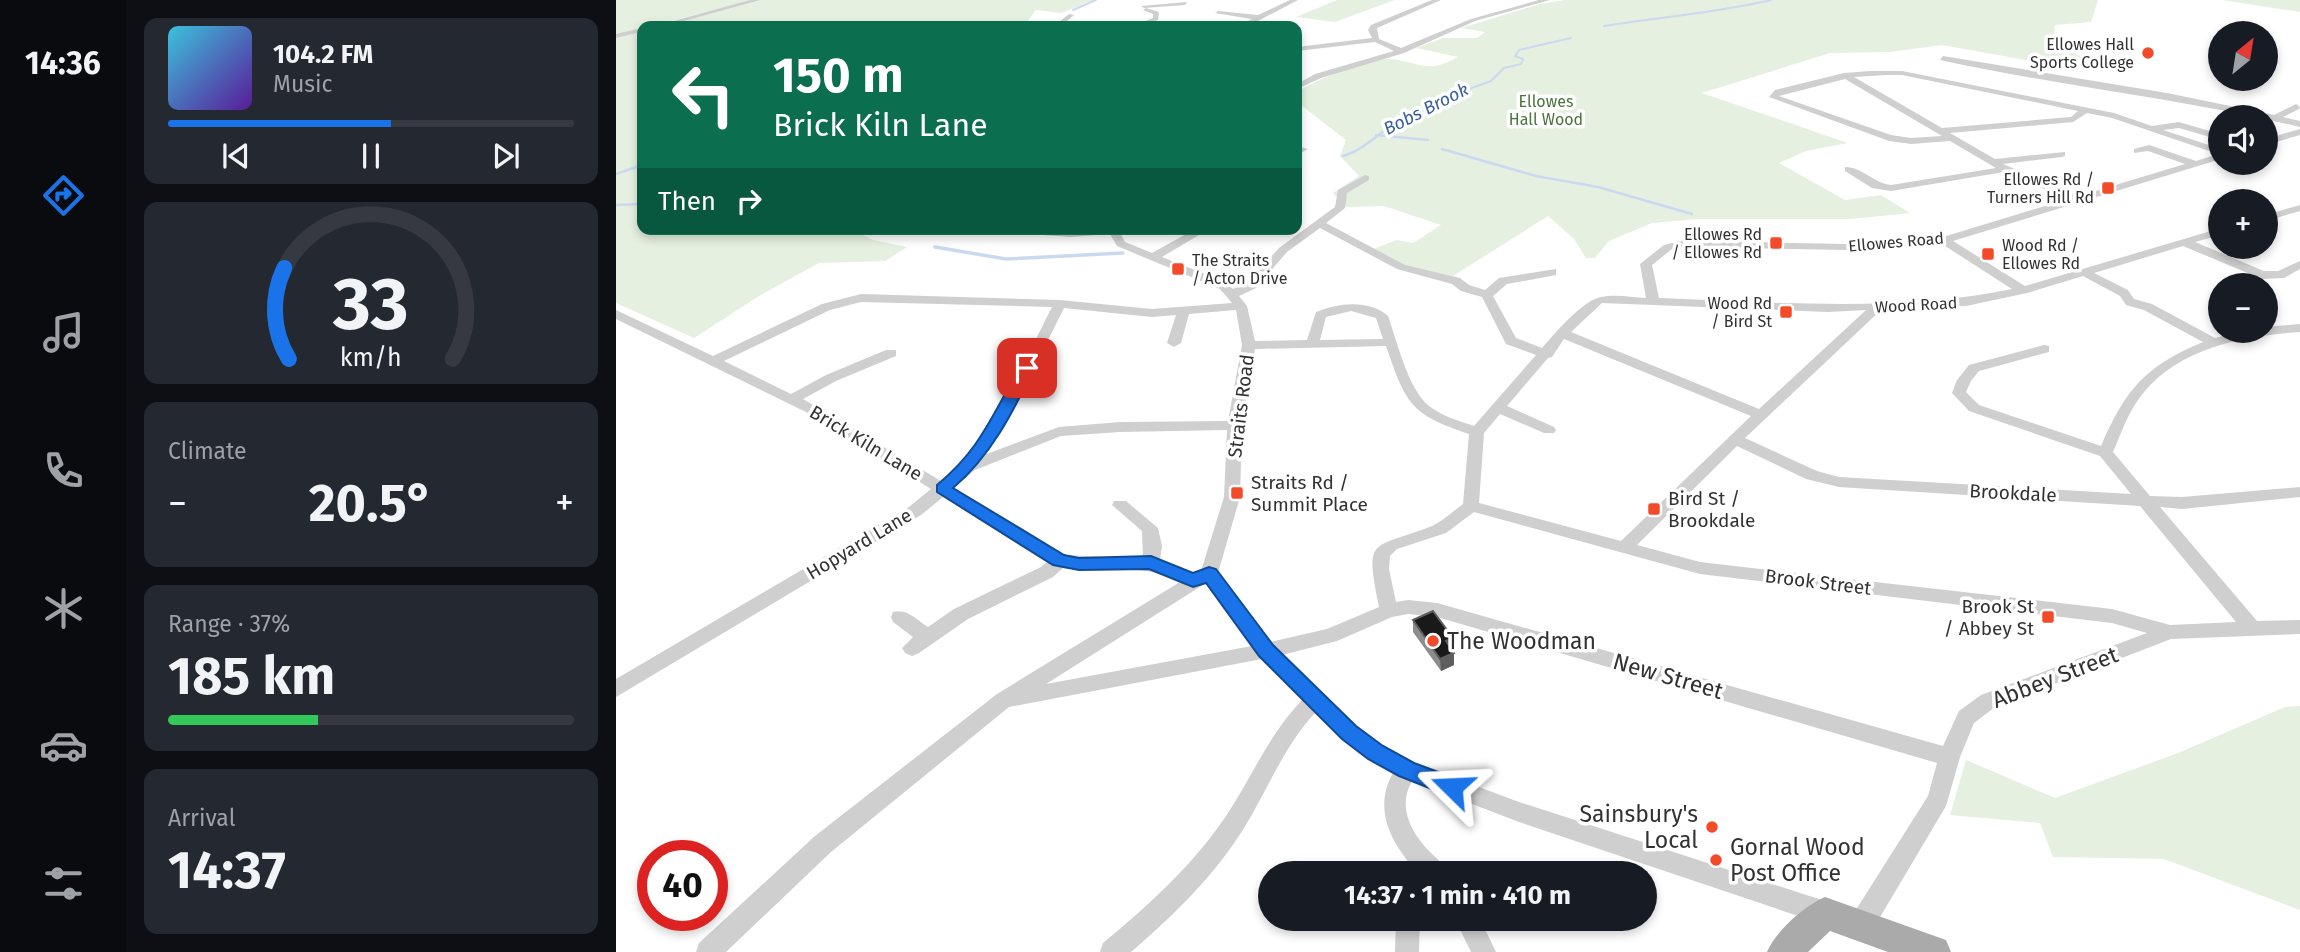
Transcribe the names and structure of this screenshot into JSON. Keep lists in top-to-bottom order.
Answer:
{
  "streets": {
    "street": [
      "Ellowes Road",
      "Wood Road",
      "Straits Road",
      "Brick Kiln Lane",
      "Brookdale",
      "Hopyard Lane",
      "Brook Street",
      "New Street",
      "Abbey Street"
    ]
  },
  "crossings": [
    ["Ellowes Road", "Wood Road"],
    ["Straits Road", "Brick Kiln Lane"],
    ["Straits Road", "Hopyard Lane"],
    ["Brick Kiln Lane", "Hopyard Lane"],
    ["Brook Street", "Abbey Street"],
    ["New Street", "Abbey Street"]
  ],
  "water": ["Bobs Brook"],
  "parks": ["Ellowes Hall Wood"],
  "places": {
    "other": [
      "Ellowes Hall Sports College",
      "The Woodman",
      "Sainsbury's Local",
      "Gornal Wood Post Office"
    ],
    "transit": [
      "Ellowes Rd / Turners Hill Rd",
      "Ellowes Rd / Ellowes Rd",
      "Wood Rd / Ellowes Rd",
      "The Straits / Acton Drive",
      "Wood Rd / Bird St",
      "Straits Rd / Summit Place",
      "Bird St / Brookdale",
      "Brook St / Abbey St"
    ]
  },
  "north": "top right",
  "page": {
    "tabs": "14:36",
    "map_buttons": ["+", "−"],
    "turn": ["150 m", "Brick Kiln Lane"],
    "song": ["104.2 FM", "Music"],
    "then": "Then",
    "tile": [
      "Climate",
      ["Range · 37%", "185 km"],
      ["Arrival", "14:37"]
    ],
    "heat": ["−", "20.5°", "+"],
    "limit": "40",
    "trip": "14:37 · 1 min · 410 m",
    "gauge": ["33", "km/h"]
  }
}
